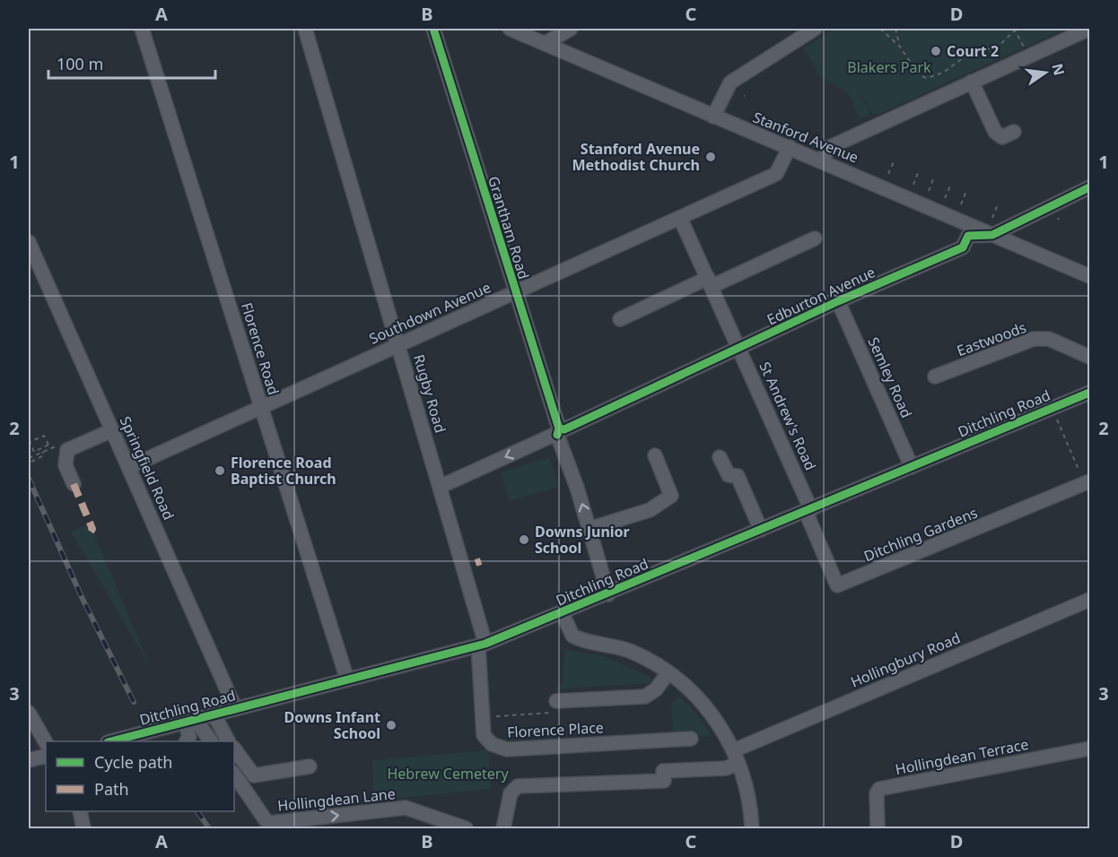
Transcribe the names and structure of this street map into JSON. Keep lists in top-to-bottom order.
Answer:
{
  "streets": {
    "street": [
      "Stanford Avenue",
      "Grantham Road",
      "Edburton Avenue",
      "Southdown Avenue",
      "Eastwoods",
      "Florence Road",
      "Semley Road",
      "Rugby Road",
      "Ditchling Road",
      "St Andrew's Road",
      "Springfield Road",
      "Ditchling Gardens",
      "Hollingbury Road",
      "Florence Place",
      "Hollingdean Terrace",
      "Hollingdean Lane"
    ]
  },
  "crossings": [
    ["Stanford Avenue", "Edburton Avenue"],
    ["Stanford Avenue", "Southdown Avenue"],
    ["Grantham Road", "Edburton Avenue"],
    ["Grantham Road", "Southdown Avenue"],
    ["Grantham Road", "Ditchling Road"],
    ["Edburton Avenue", "Semley Road"],
    ["Edburton Avenue", "Rugby Road"],
    ["Edburton Avenue", "St Andrew's Road"],
    ["Southdown Avenue", "Florence Road"],
    ["Southdown Avenue", "Rugby Road"],
    ["Southdown Avenue", "St Andrew's Road"],
    ["Southdown Avenue", "Springfield Road"],
    ["Florence Road", "Ditchling Road"],
    ["Semley Road", "Ditchling Road"],
    ["Rugby Road", "Ditchling Road"],
    ["Rugby Road", "Florence Place"],
    ["Ditchling Road", "St Andrew's Road"],
    ["Ditchling Road", "Springfield Road"],
    ["Ditchling Road", "Ditchling Gardens"],
    ["Ditchling Road", "Florence Place"],
    ["St Andrew's Road", "Ditchling Gardens"]
  ],
  "one_way": ["Hollingdean Lane"],
  "parks": ["Blakers Park", "Hebrew Cemetery"],
  "places": [
    "Court 2",
    "Stanford Avenue Methodist Church",
    "Florence Road Baptist Church",
    "Downs Junior School",
    "Downs Infant School"
  ],
  "legend": ["Cycle path", "Path"],
  "scale_bar": "100 m",
  "north": "right",
  "grid": {
    "columns": [
      "A",
      "B",
      "C",
      "D"
    ],
    "rows": ["1", "2", "3"]
  }
}
